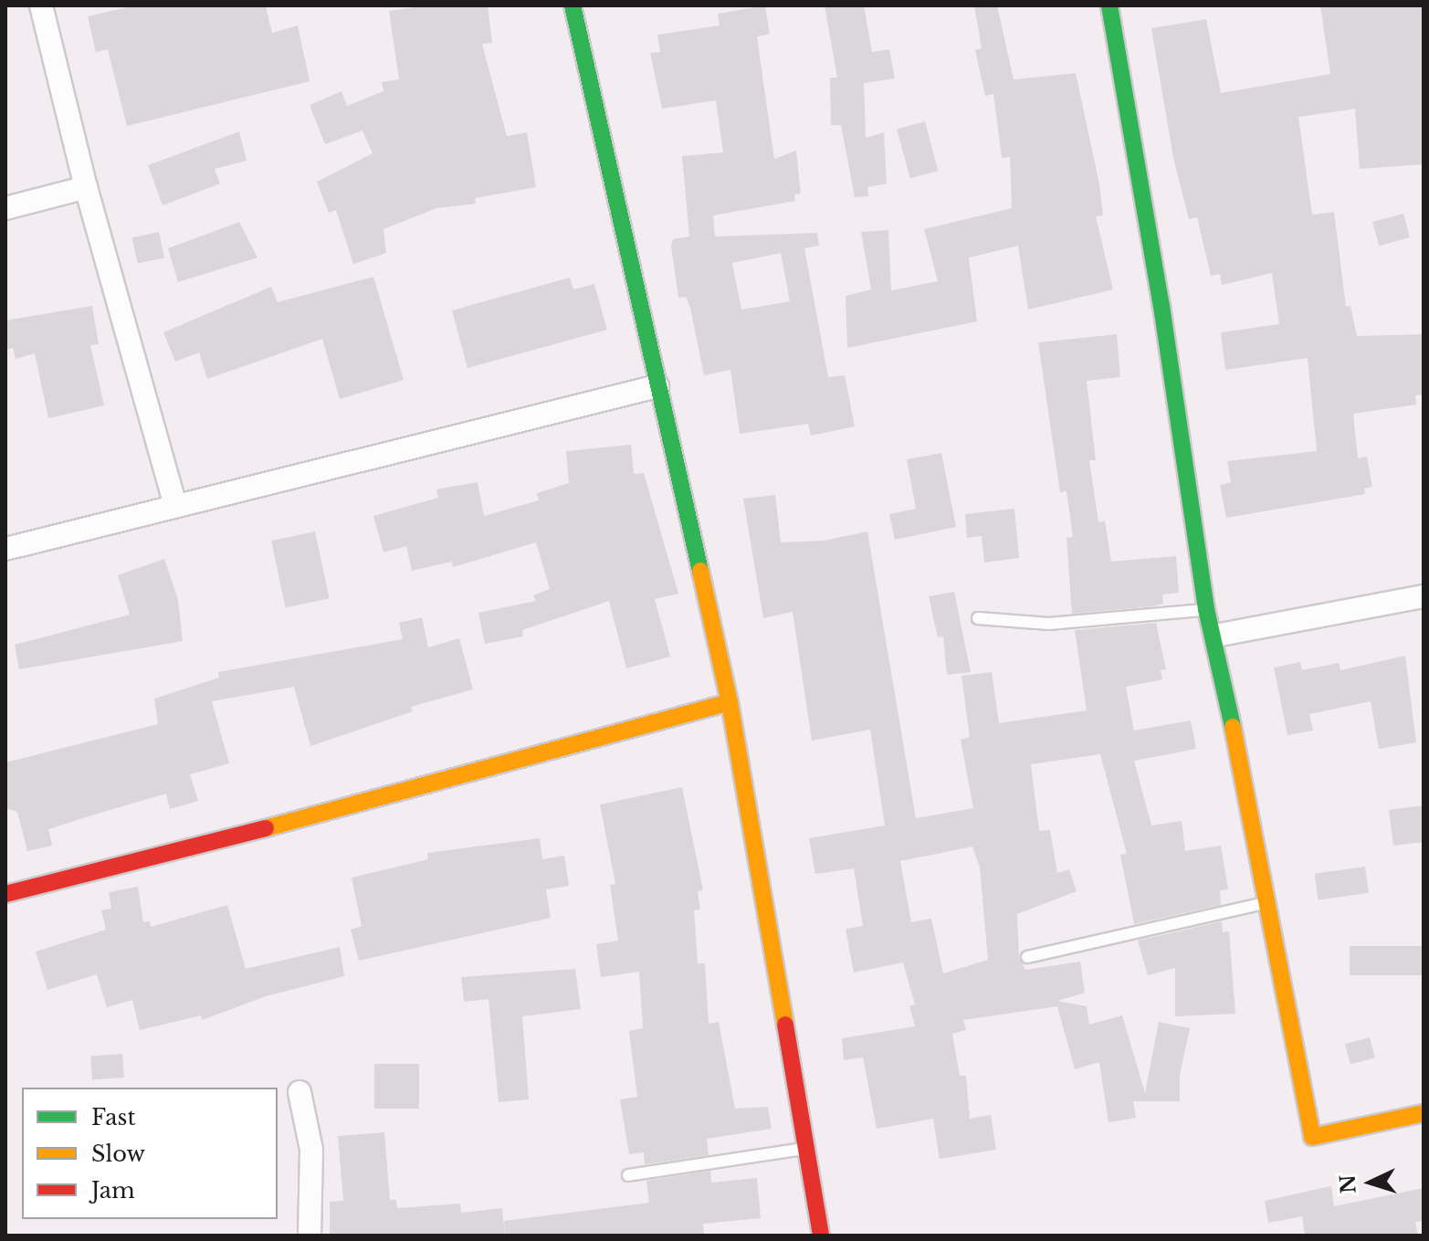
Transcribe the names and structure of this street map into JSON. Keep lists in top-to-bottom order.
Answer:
{
  "legend": ["Fast", "Slow", "Jam"],
  "north": "left"
}
